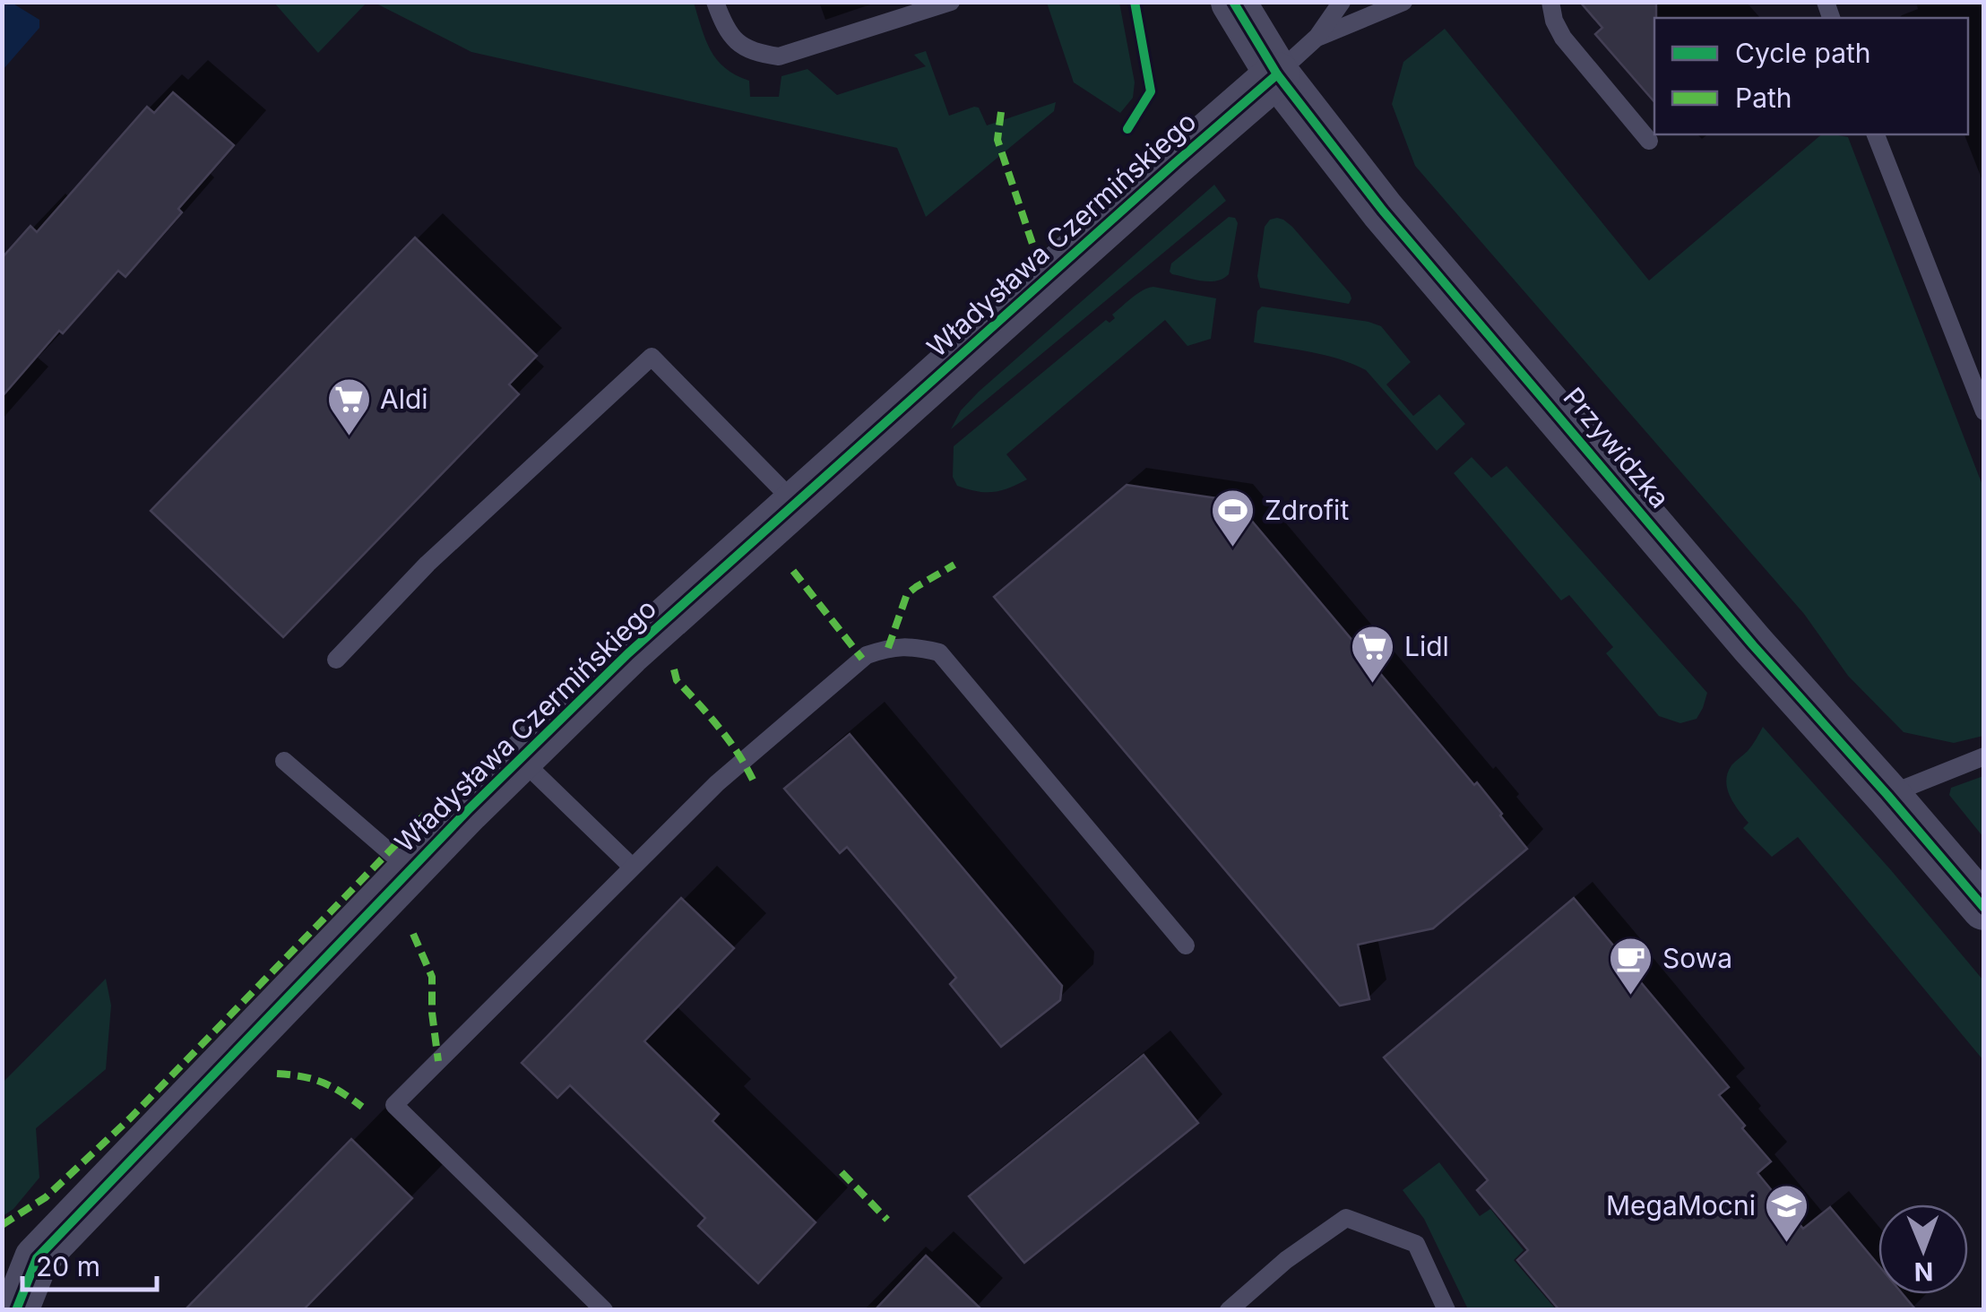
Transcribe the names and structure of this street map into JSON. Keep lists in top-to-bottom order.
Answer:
{
  "streets": {
    "street": ["Władysława Czermińskiego", "Przywidzka"]
  },
  "crossings": [
    ["Władysława Czermińskiego", "Przywidzka"]
  ],
  "places": {
    "supermarket": ["Aldi", "Lidl"],
    "sports": ["Zdrofit"],
    "cafe": ["Sowa"],
    "school or university": ["MegaMocni"]
  },
  "legend": ["Cycle path", "Path"],
  "scale_bar": "20 m",
  "north": "bottom"
}
